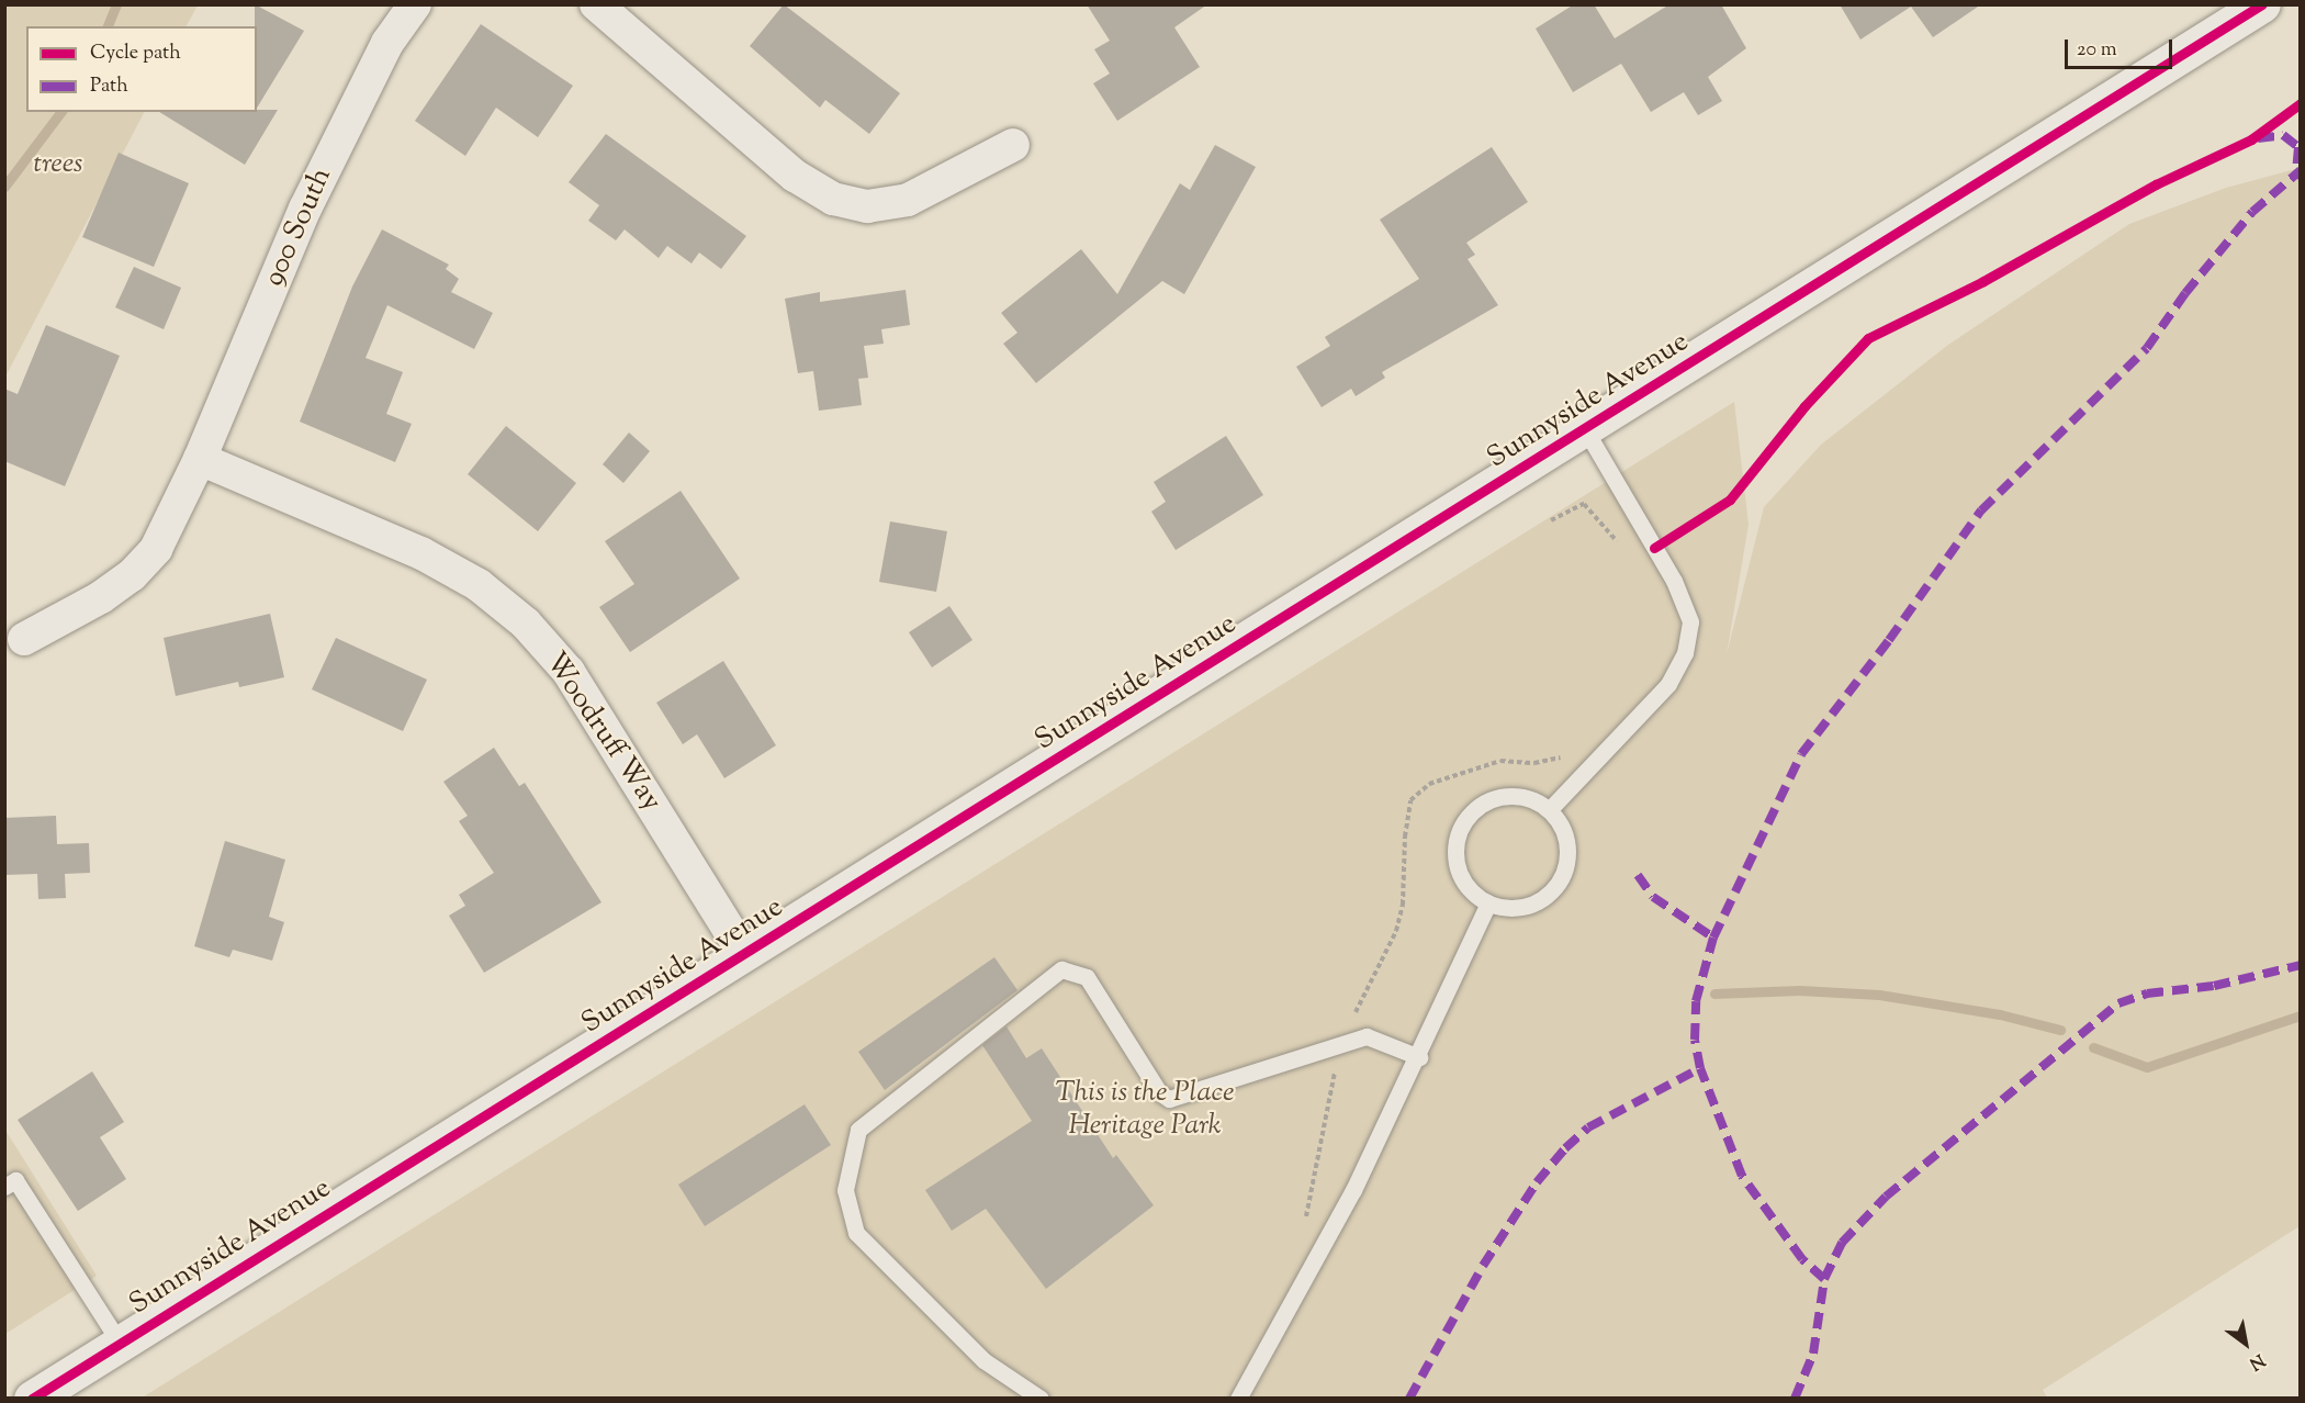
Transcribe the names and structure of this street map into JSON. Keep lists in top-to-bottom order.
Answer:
{
  "streets": {
    "main road": ["Sunnyside Avenue"],
    "street": ["900 South", "Woodruff Way"]
  },
  "crossings": [
    ["900 South", "Woodruff Way"],
    ["Sunnyside Avenue", "Woodruff Way"]
  ],
  "parks": ["trees", "This is the Place Heritage Park"],
  "legend": ["Cycle path", "Path"],
  "scale_bar": "20 m",
  "north": "bottom right"
}
